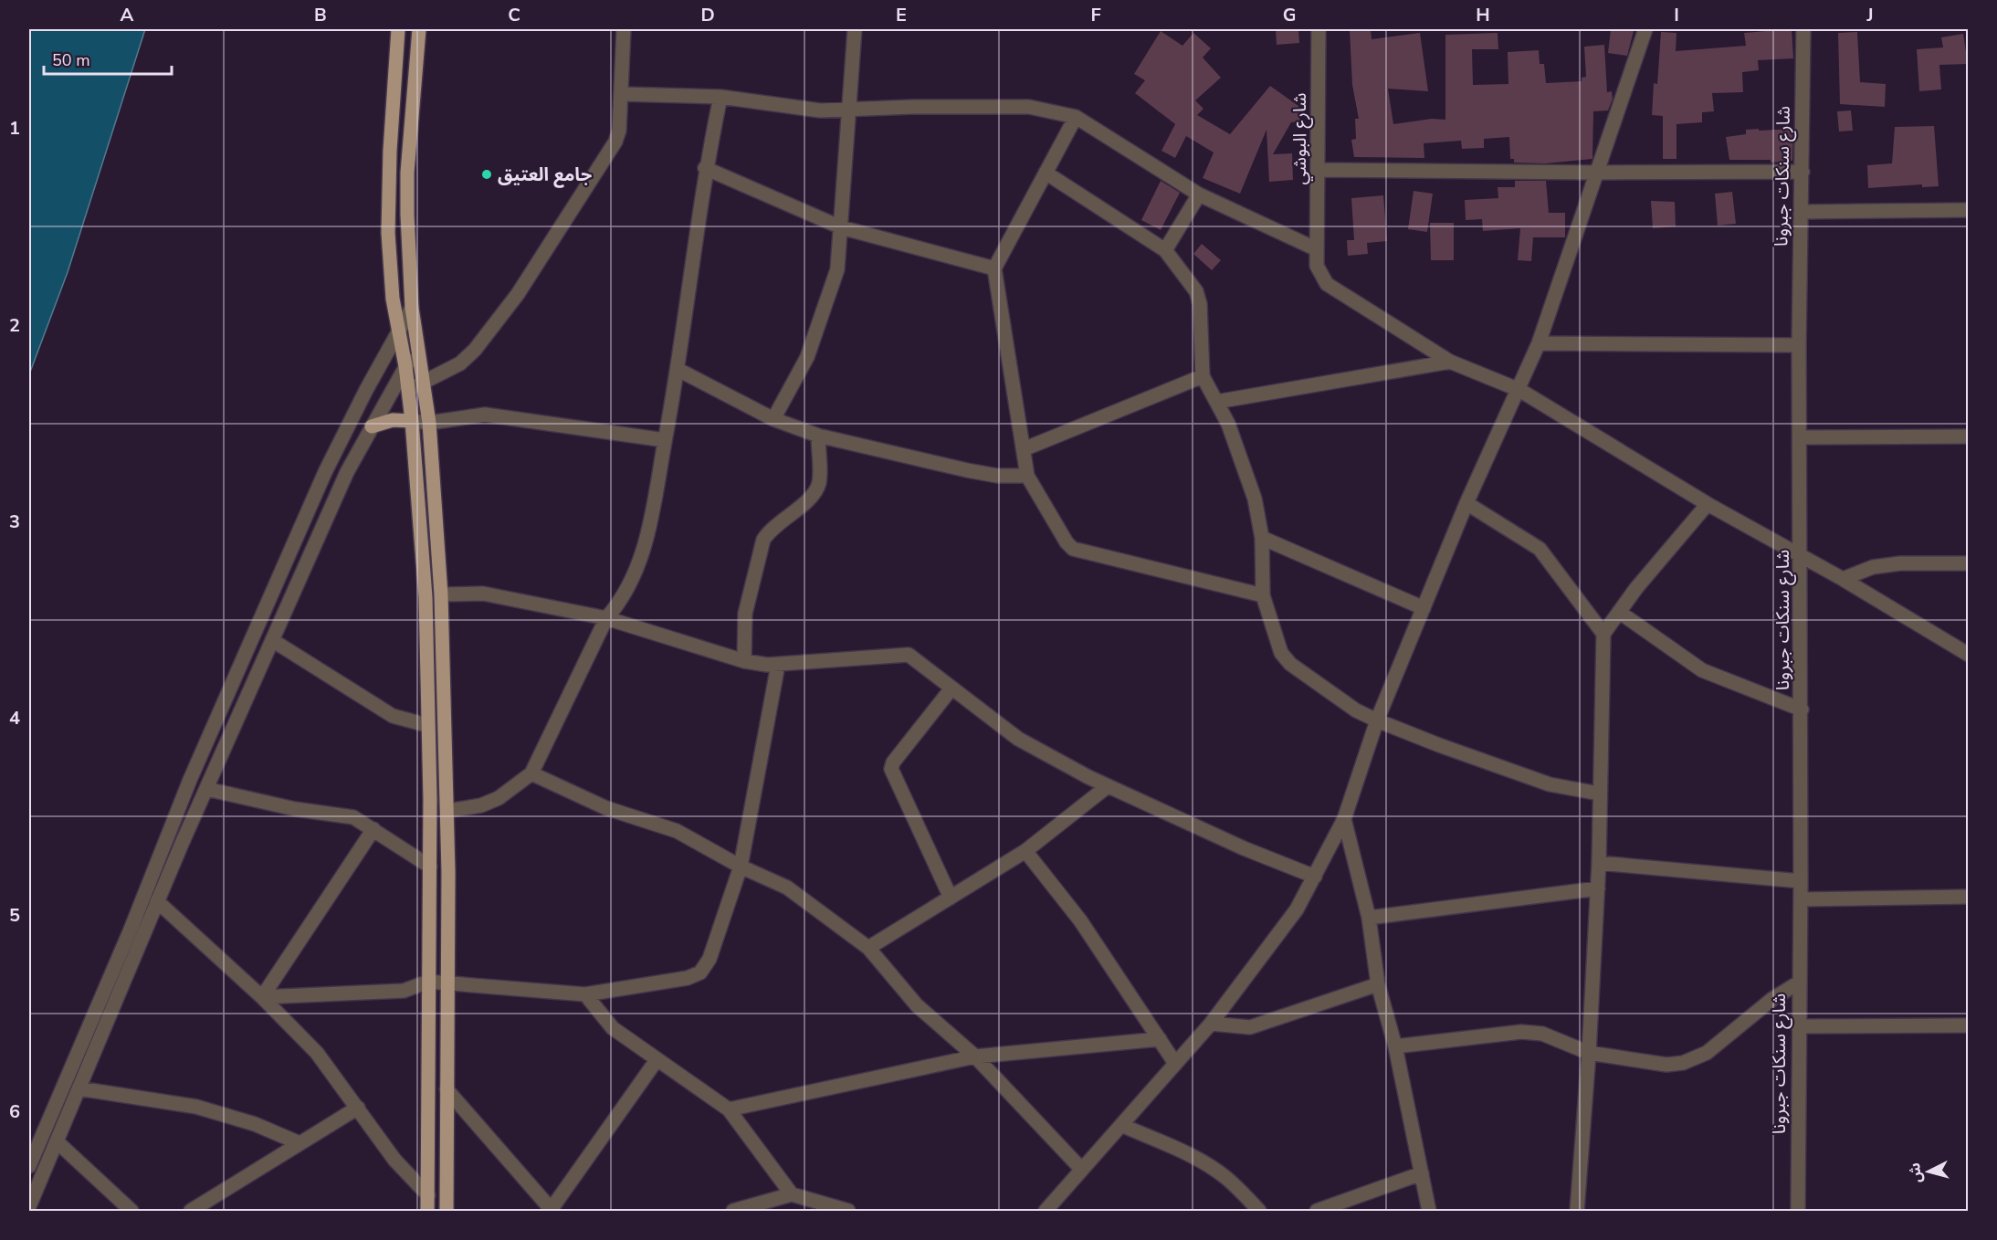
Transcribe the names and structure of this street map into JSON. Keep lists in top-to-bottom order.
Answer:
{
  "streets": {
    "street": ["شارع البوشي", "شارع سنكات جبرونا"]
  },
  "crossings": [
    ["شارع البوشي", "شارع سنكات جبرونا"]
  ],
  "places": ["جامع العتيق"],
  "scale_bar": "50 m",
  "north": "left",
  "grid": {
    "columns": [
      "A",
      "B",
      "C",
      "D",
      "E",
      "F",
      "G",
      "H",
      "I",
      "J"
    ],
    "rows": [
      "1",
      "2",
      "3",
      "4",
      "5",
      "6"
    ]
  }
}
